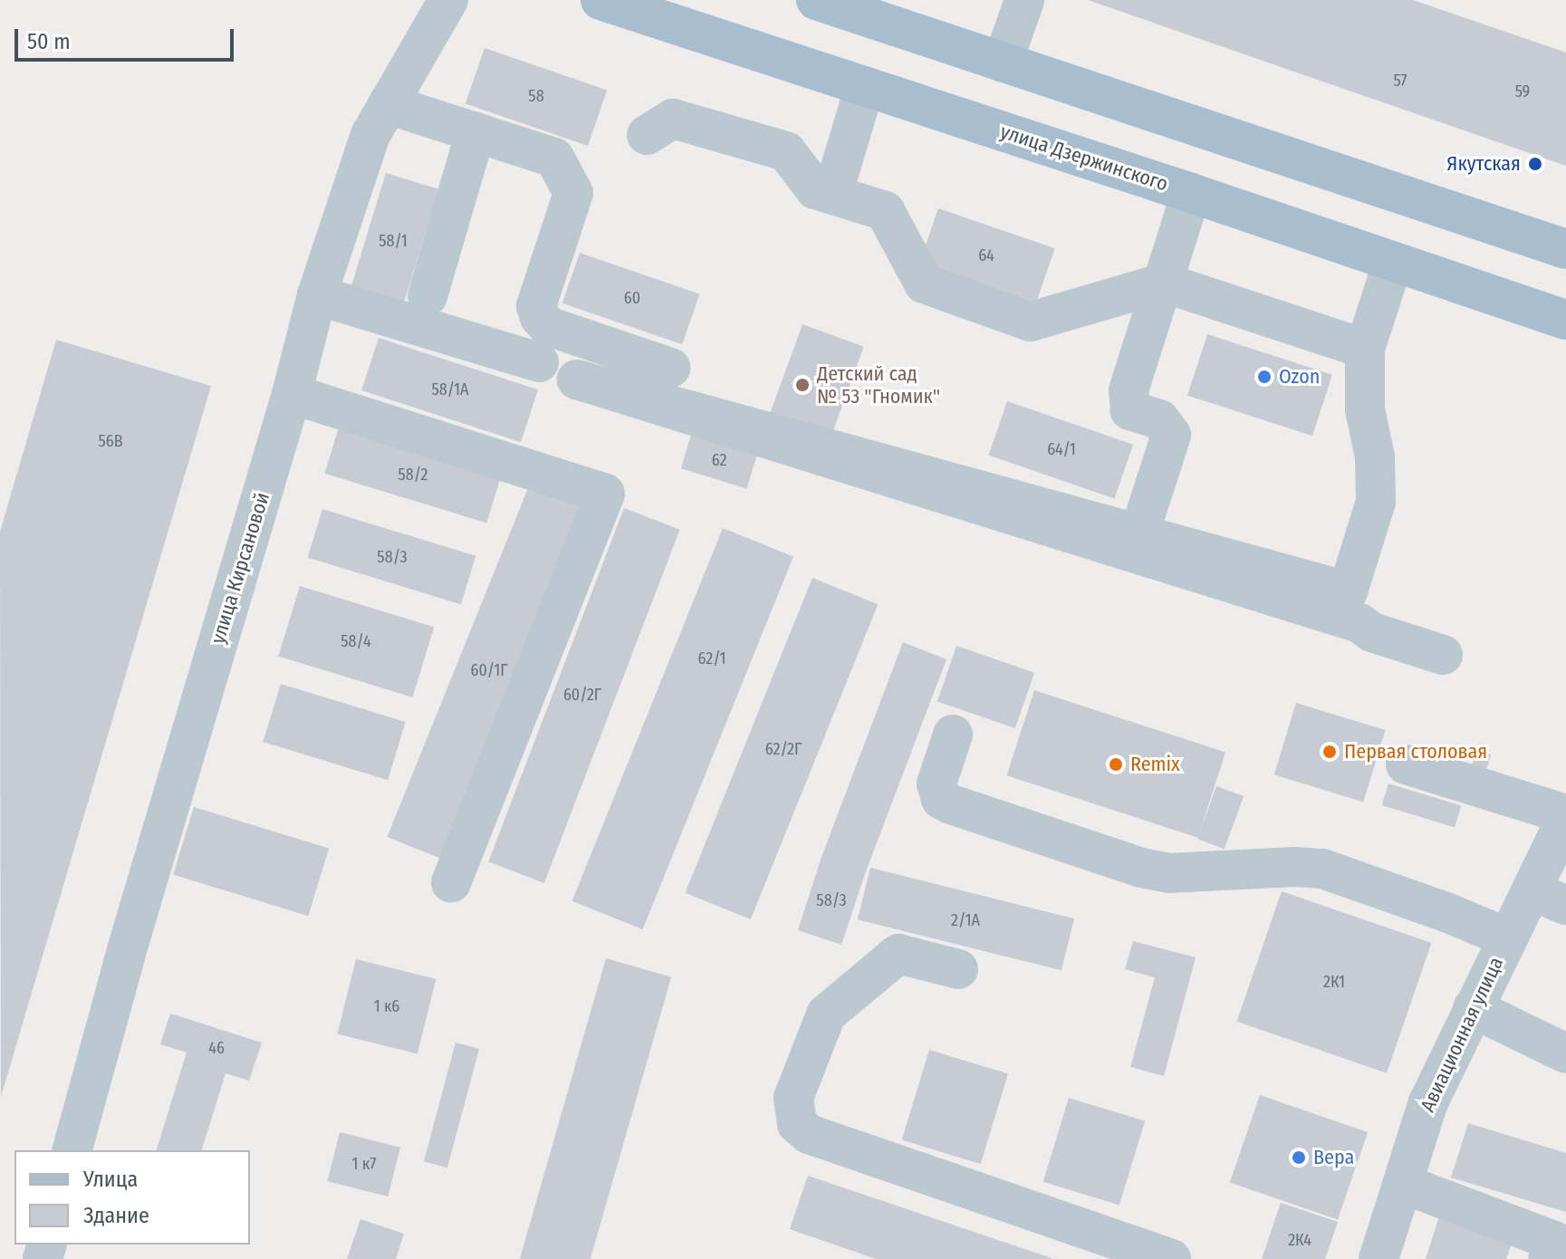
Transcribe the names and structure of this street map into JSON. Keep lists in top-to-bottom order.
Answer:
{
  "streets": {
    "main road": ["улица Дзержинского"],
    "street": ["улица Кирсановой", "Авиационная улица"]
  },
  "places": [
    "Якутская",
    "Ozon",
    "Детский сад № 53 \"Гномик\"",
    "Первая столовая",
    "Remix",
    "Вера"
  ],
  "house_numbers": [
    "57",
    "59",
    "58",
    "58/1",
    "64",
    "60",
    "58/1А",
    "56В",
    "64/1",
    "62",
    "58/2",
    "58/3",
    "58/4",
    "62/1",
    "60/1Г",
    "60/2Г",
    "62/2Г",
    "58/3",
    "2/1А",
    "2К1",
    "1 к6",
    "46",
    "1 к7",
    "2К4"
  ],
  "legend": ["Улица", "Здание"],
  "scale_bar": "50 m"
}
